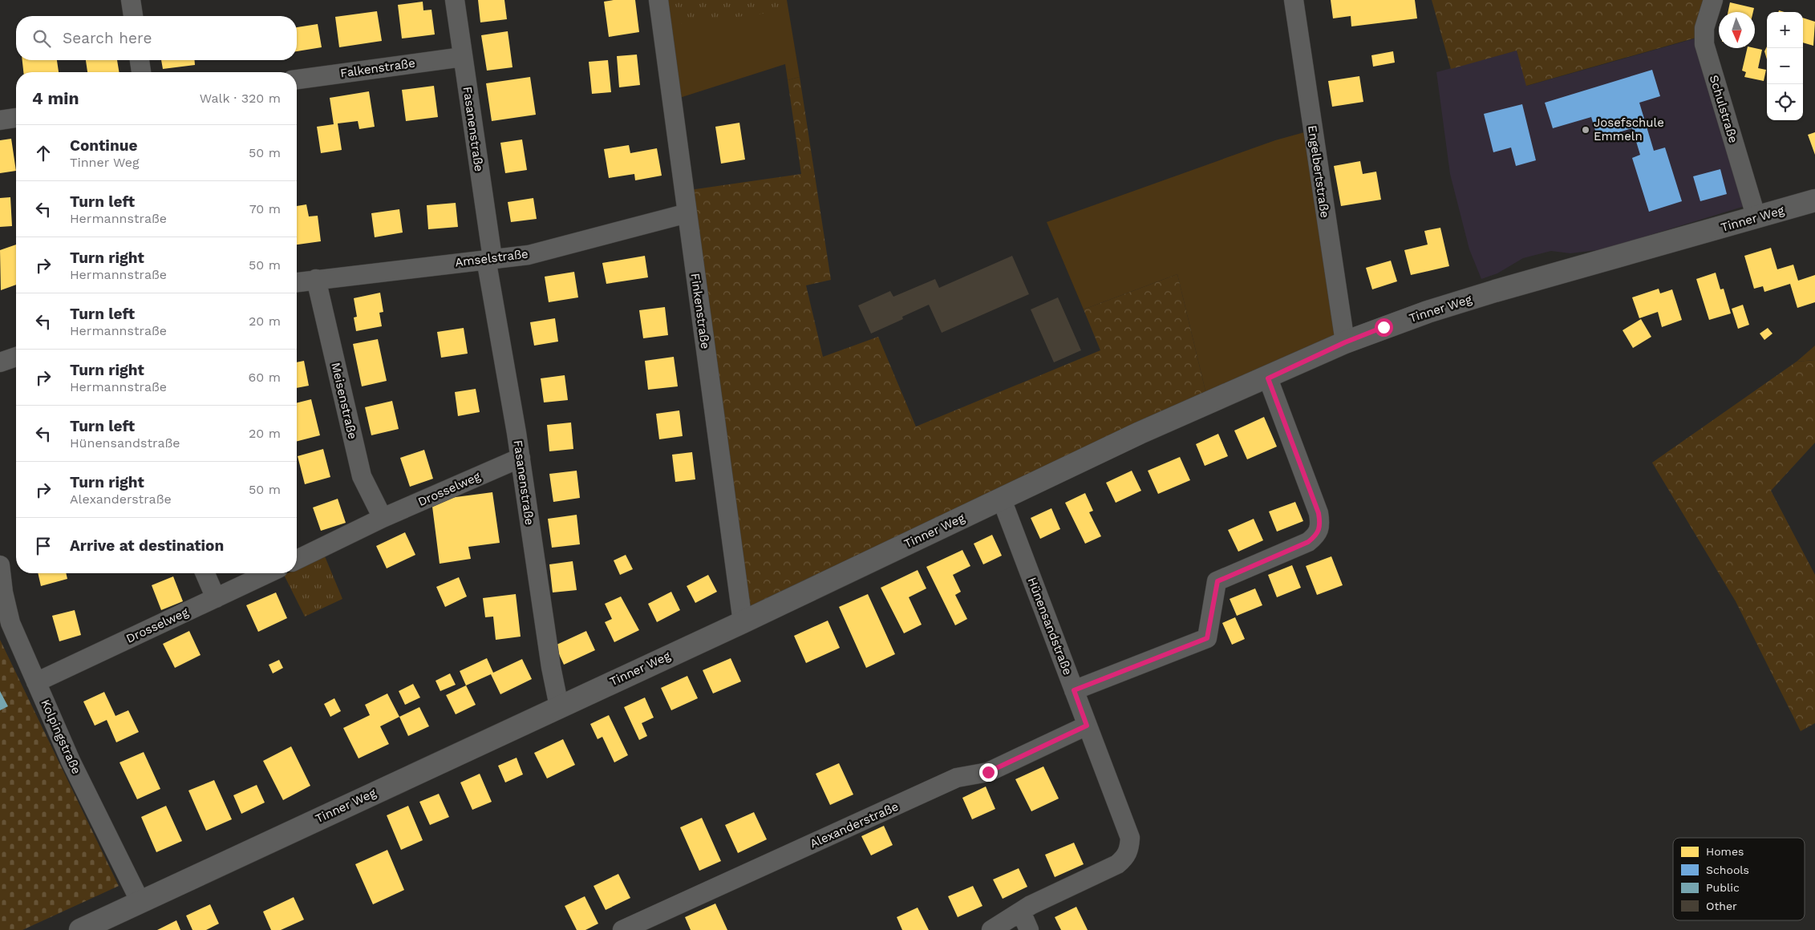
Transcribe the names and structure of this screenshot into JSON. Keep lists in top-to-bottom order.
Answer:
{
  "streets": {
    "street": [
      "Falkenstraße",
      "Schulstraße",
      "Fasanenstraße",
      "Engelbertstraße",
      "Tinner Weg",
      "Amselstraße",
      "Finkenstraße",
      "Meisenstraße",
      "Drosselweg",
      "Hünensandstraße",
      "Kolpingstraße",
      "Alexanderstraße"
    ]
  },
  "crossings": [
    ["Falkenstraße", "Fasanenstraße"],
    ["Schulstraße", "Tinner Weg"],
    ["Fasanenstraße", "Tinner Weg"],
    ["Fasanenstraße", "Amselstraße"],
    ["Fasanenstraße", "Drosselweg"],
    ["Engelbertstraße", "Tinner Weg"],
    ["Tinner Weg", "Finkenstraße"],
    ["Tinner Weg", "Hünensandstraße"],
    ["Tinner Weg", "Kolpingstraße"],
    ["Amselstraße", "Finkenstraße"],
    ["Amselstraße", "Meisenstraße"],
    ["Meisenstraße", "Drosselweg"],
    ["Drosselweg", "Kolpingstraße"],
    ["Hünensandstraße", "Alexanderstraße"]
  ],
  "places": ["Josefschule Emmeln"],
  "legend": [
    "Homes",
    "Schools",
    "Public",
    "Other"
  ],
  "north": "bottom",
  "page": {
    "map_buttons": ["+", "−"],
    "search": "Search here",
    "heading": ["4 min", "Walk · 320 m"],
    "list": [
      ["Continue", "Tinner Weg", "50 m"],
      ["Turn left", "Hermannstraße", "70 m"],
      ["Turn right", "Hermannstraße", "50 m"],
      ["Turn left", "Hermannstraße", "20 m"],
      ["Turn right", "Hermannstraße", "60 m"],
      ["Turn left", "Hünensandstraße", "20 m"],
      ["Turn right", "Alexanderstraße", "50 m"],
      "Arrive at destination"
    ]
  }
}
